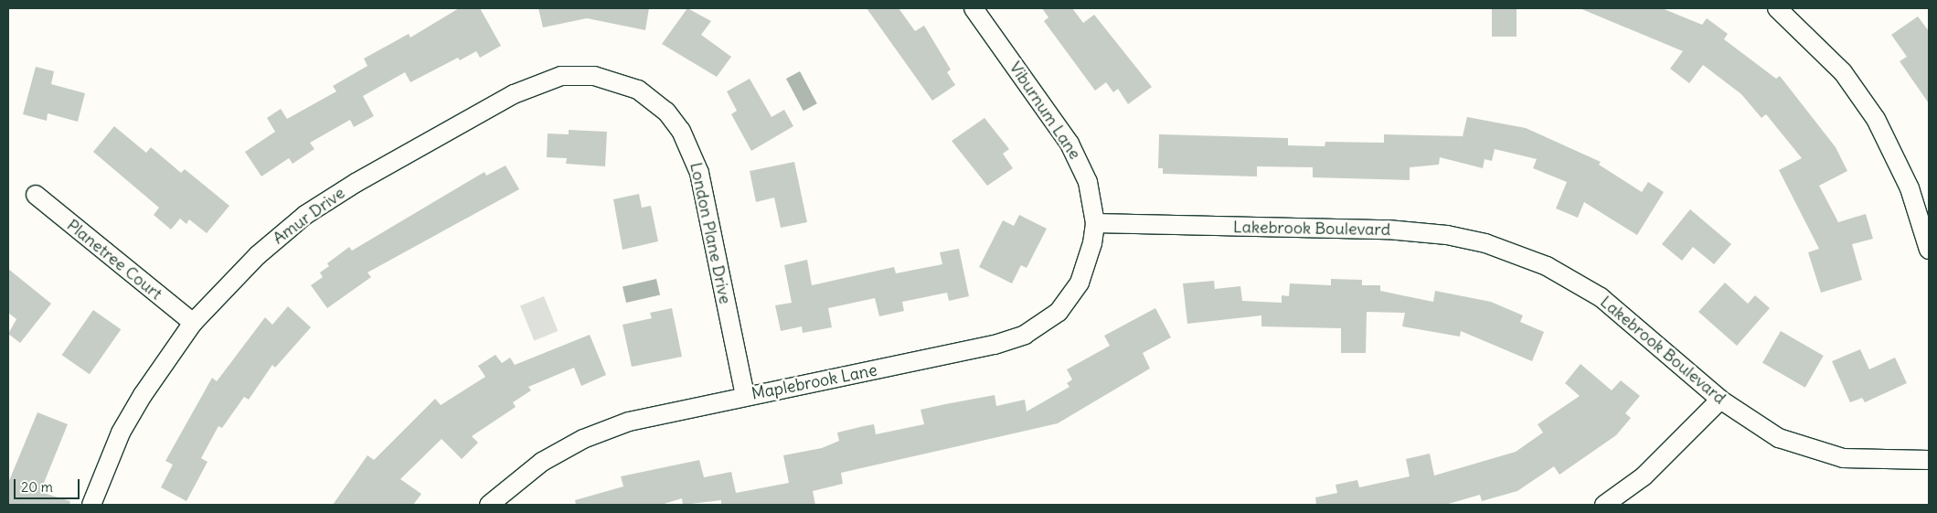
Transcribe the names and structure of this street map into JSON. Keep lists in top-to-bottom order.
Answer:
{
  "streets": {
    "street": [
      "Viburnum Lane",
      "Amur Drive",
      "Lakebrook Boulevard",
      "London Plane Drive",
      "Planetree Court",
      "Maplebrook Lane"
    ]
  },
  "crossings": [
    ["Viburnum Lane", "Lakebrook Boulevard"],
    ["Viburnum Lane", "Maplebrook Lane"],
    ["Amur Drive", "London Plane Drive"],
    ["Amur Drive", "Planetree Court"],
    ["Lakebrook Boulevard", "Maplebrook Lane"],
    ["London Plane Drive", "Maplebrook Lane"]
  ],
  "scale_bar": "20 m"
}
